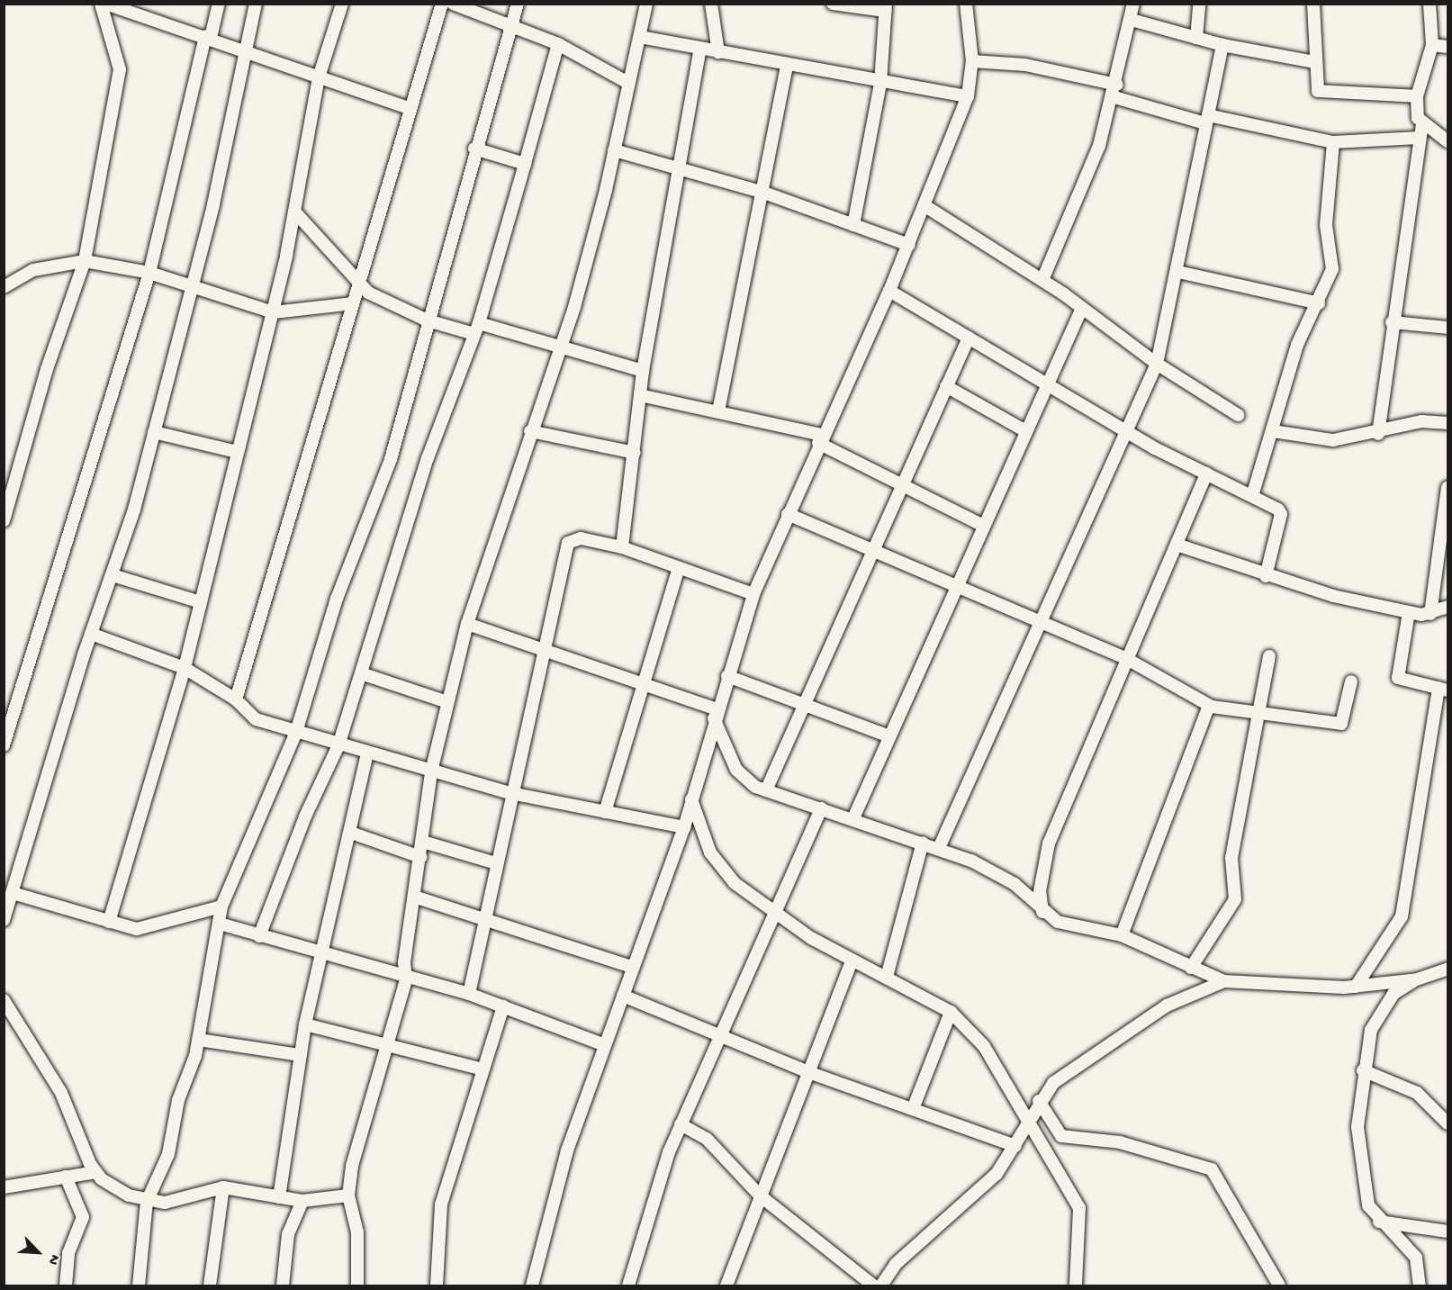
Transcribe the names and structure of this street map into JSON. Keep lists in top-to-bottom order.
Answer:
{
  "north": "bottom right"
}
